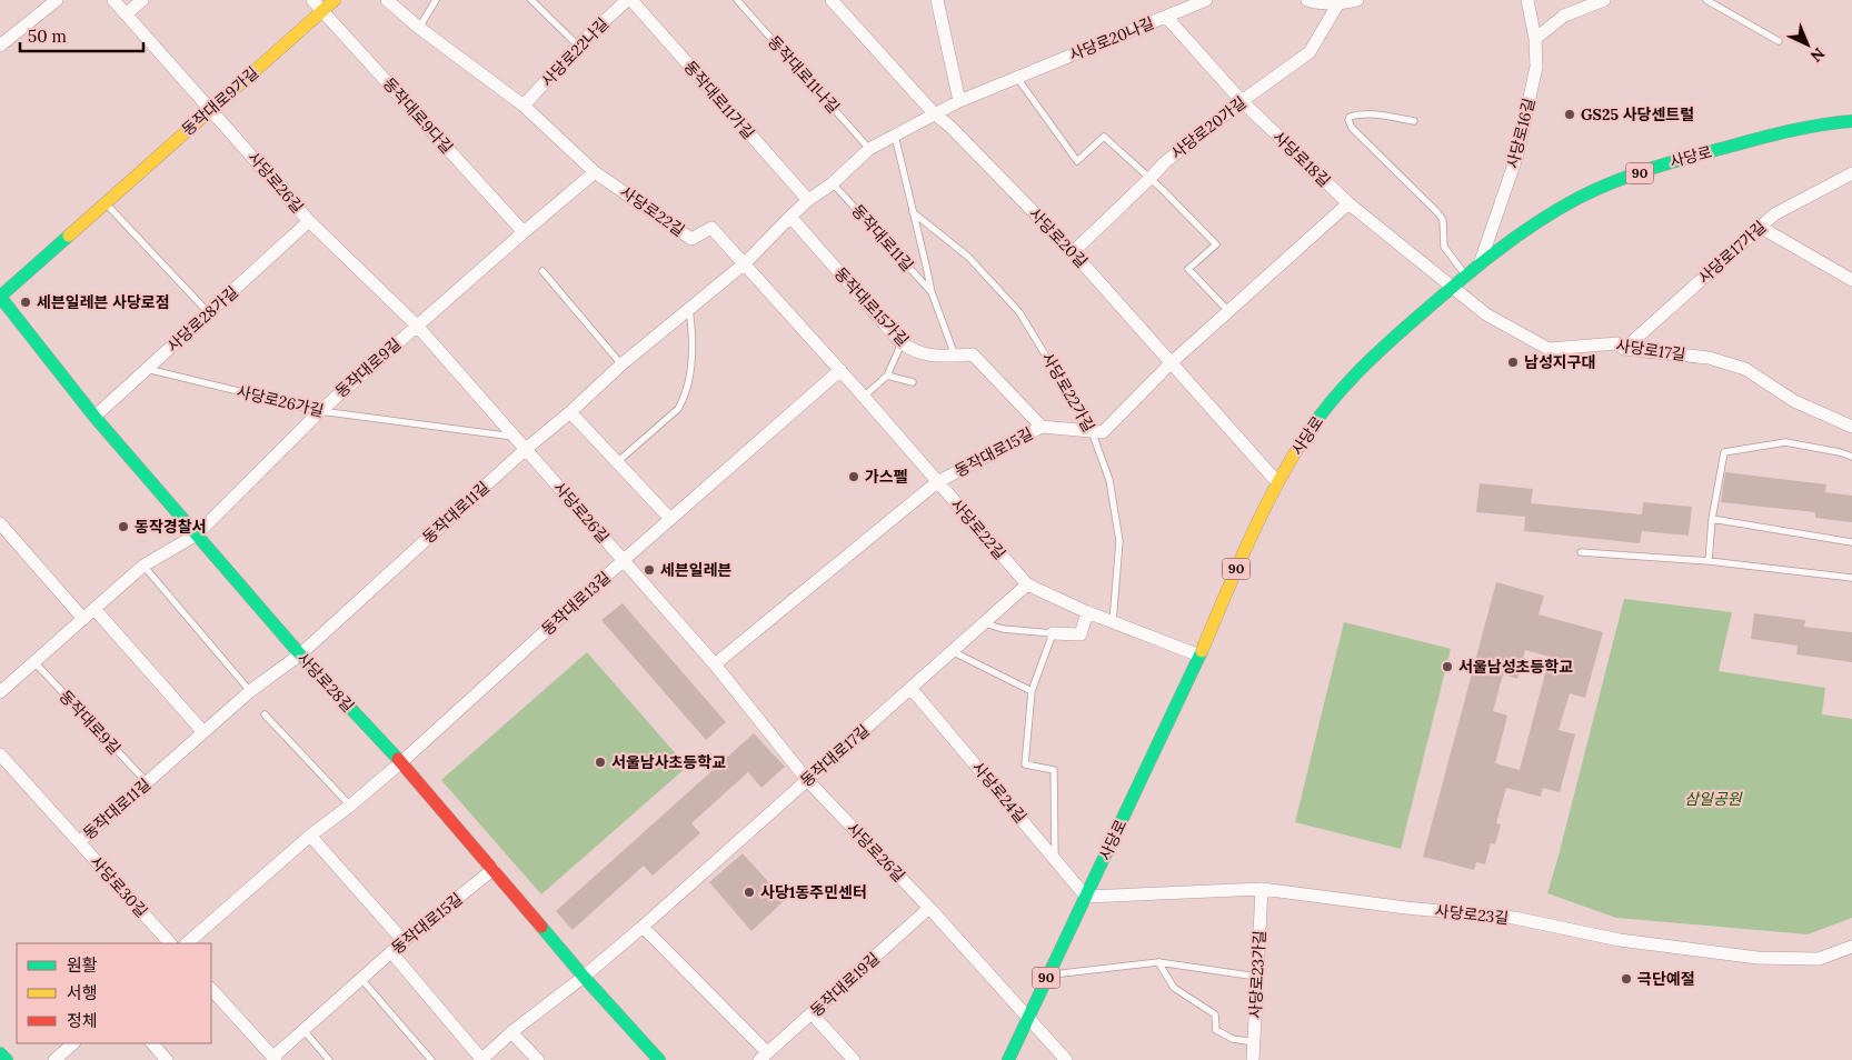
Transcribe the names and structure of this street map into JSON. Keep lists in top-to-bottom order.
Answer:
{
  "streets": {
    "street": [
      "사당로20나길",
      "사당로22나길",
      "동작대로11가길",
      "동작대로9가길",
      "동작대로9다길",
      "사당로20가길",
      "사당로16길",
      "사당로",
      "사당로18길",
      "90",
      "사당로26길",
      "사당로22길",
      "동작대로11길",
      "사당로20길",
      "사당로17가길",
      "동작대로15가길",
      "사당로28가길",
      "사당로17길",
      "동작대로9길",
      "동작대로15길",
      "동작대로13길",
      "사당로28길",
      "동작대로17길",
      "사당로24길",
      "사당로30길",
      "사당로23길",
      "사당로23가길",
      "동작대로19길"
    ],
    "lane": ["동작대로11나길", "사당로22가길", "사당로26가길"]
  },
  "crossings": [
    ["사당로20나길", "사당로18길"],
    ["사당로20나길", "동작대로11길"],
    ["사당로20나길", "사당로20길"],
    ["사당로22나길", "사당로22길"],
    ["동작대로11나길", "동작대로11길"],
    ["동작대로11가길", "동작대로11길"],
    ["동작대로9가길", "동작대로9다길"],
    ["동작대로9가길", "사당로26길"],
    ["동작대로9가길", "사당로28길"],
    ["동작대로9다길", "동작대로9길"],
    ["사당로20가길", "사당로18길"],
    ["사당로20가길", "사당로20길"],
    ["사당로16길", "사당로"],
    ["사당로", "사당로18길"],
    ["사당로", "사당로26길"],
    ["사당로", "사당로22길"],
    ["사당로", "사당로20길"],
    ["사당로", "사당로17길"],
    ["사당로", "사당로24길"],
    ["사당로", "사당로23길"],
    ["사당로18길", "사당로17길"],
    ["사당로26길", "동작대로11길"],
    ["사당로26길", "사당로28가길"],
    ["사당로26길", "동작대로9길"],
    ["사당로26길", "사당로26가길"],
    ["사당로26길", "동작대로15길"],
    ["사당로26길", "동작대로13길"],
    ["사당로26길", "동작대로17길"],
    ["사당로26길", "동작대로19길"],
    ["사당로22길", "동작대로11길"],
    ["사당로22길", "동작대로9길"],
    ["사당로22길", "사당로22가길"],
    ["사당로22길", "동작대로15길"],
    ["사당로22길", "동작대로13길"],
    ["사당로22길", "동작대로17길"],
    ["동작대로11길", "사당로20길"],
    ["동작대로11길", "동작대로15가길"],
    ["동작대로11길", "동작대로9길"],
    ["동작대로11길", "사당로28길"],
    ["동작대로11길", "사당로30길"],
    ["사당로17가길", "사당로17길"],
    ["동작대로15가길", "동작대로15길"],
    ["사당로28가길", "사당로26가길"],
    ["사당로28가길", "사당로28길"],
    ["동작대로9길", "사당로26가길"],
    ["동작대로9길", "사당로28길"],
    ["사당로22가길", "동작대로15길"],
    ["동작대로15길", "사당로28길"],
    ["동작대로13길", "사당로28길"],
    ["사당로28길", "동작대로17길"],
    ["동작대로17길", "사당로24길"],
    ["사당로24길", "사당로23길"],
    ["사당로23길", "사당로23가길"]
  ],
  "parks": ["삼일공원"],
  "places": [
    "GS25 사당센트럴",
    "세븐일레븐 사당로점",
    "남성지구대",
    "가스펠",
    "동작경찰서",
    "세븐일레븐",
    "서울남성초등학교",
    "서울남사초등학교",
    "사당1동주민센터",
    "극단예절"
  ],
  "legend": ["원활", "서행", "정체"],
  "scale_bar": "50 m",
  "north": "bottom right"
}
